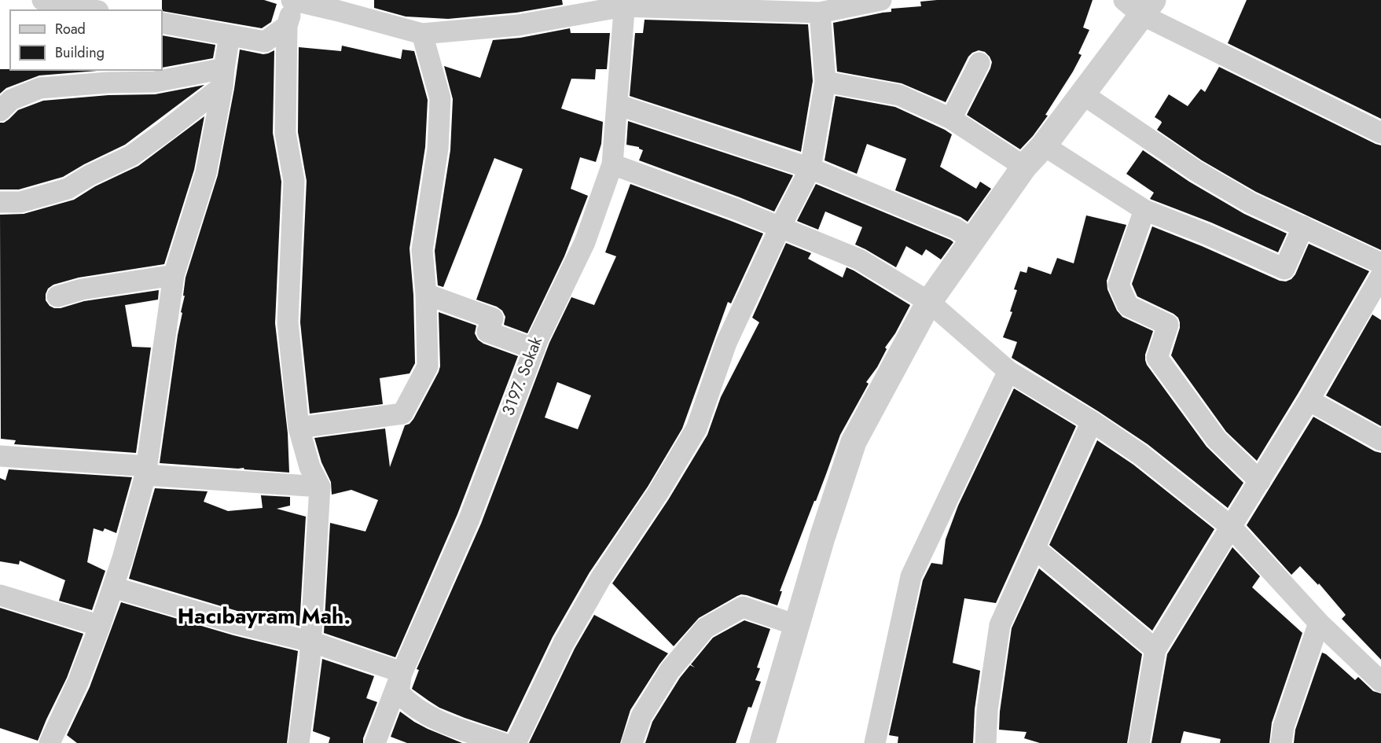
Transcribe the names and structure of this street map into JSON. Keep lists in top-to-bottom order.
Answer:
{
  "streets": {
    "street": ["3197. Sokak"]
  },
  "districts": ["Hacıbayram Mah."],
  "legend": ["Road", "Building"]
}
